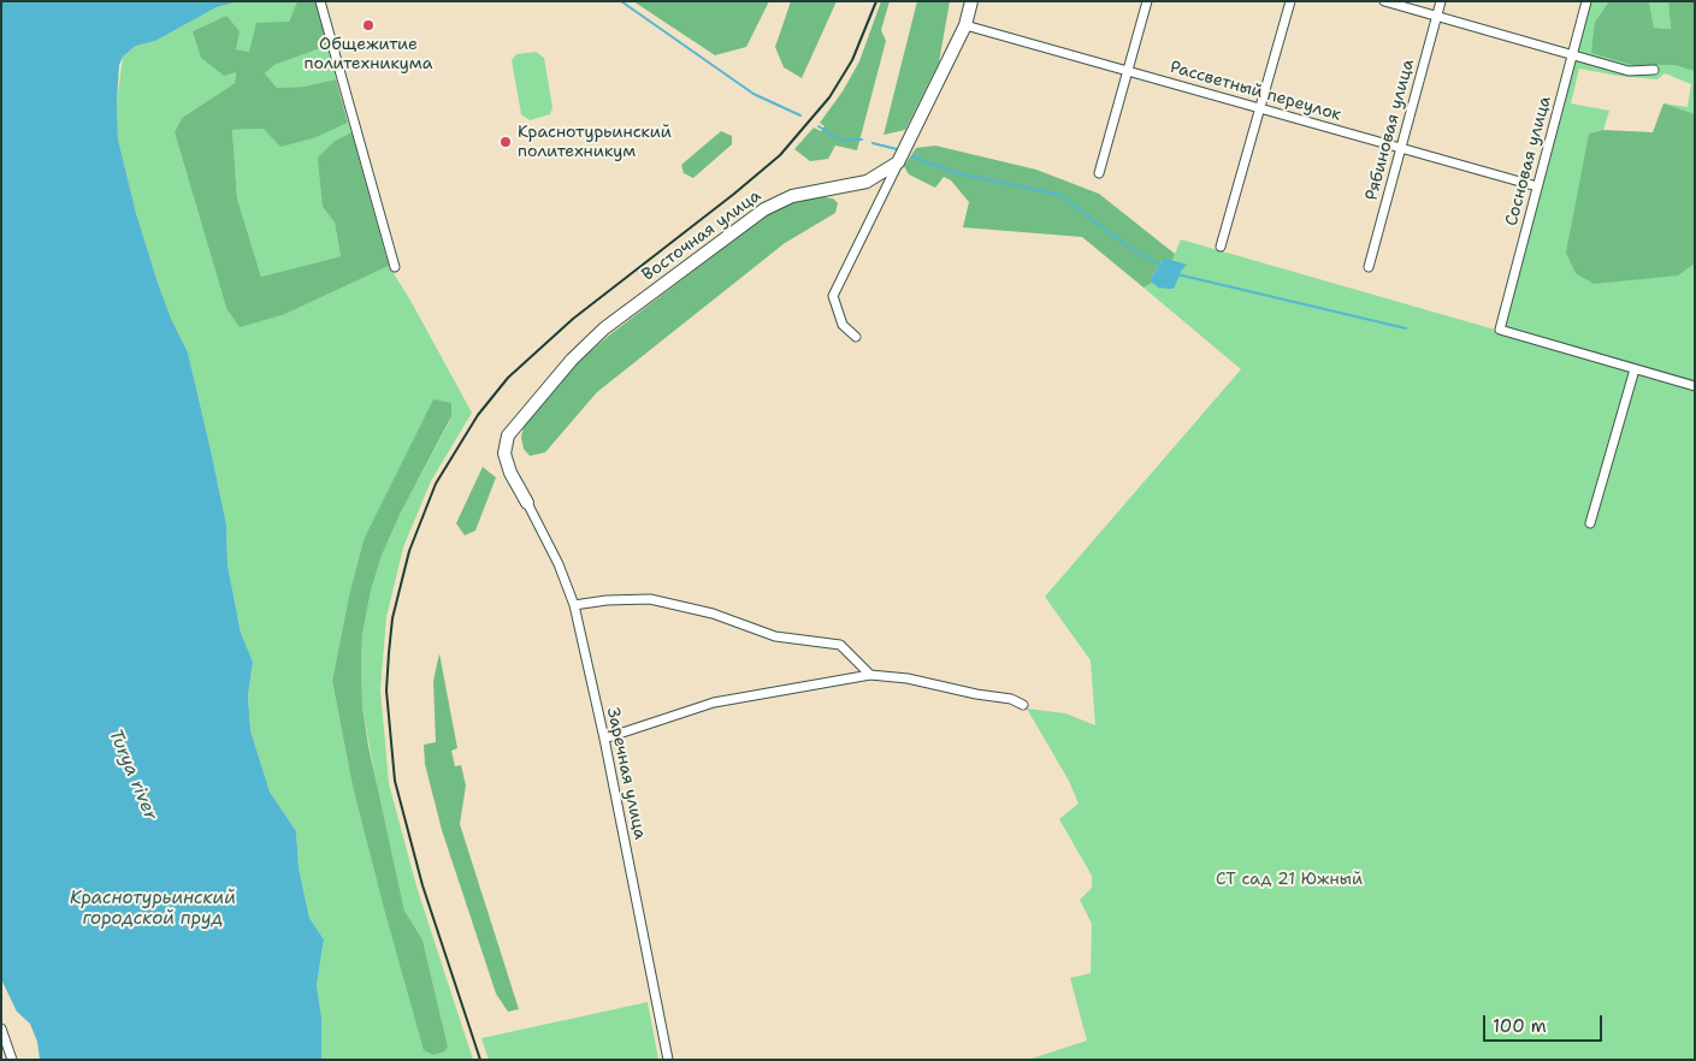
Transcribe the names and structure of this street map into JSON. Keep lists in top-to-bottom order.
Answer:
{
  "streets": {
    "street": [
      "Рассветный переулок",
      "Рябиновая улица",
      "Сосновая улица",
      "Восточная улица",
      "Заречная улица"
    ]
  },
  "crossings": [
    ["Рассветный переулок", "Рябиновая улица"],
    ["Рассветный переулок", "Сосновая улица"],
    ["Восточная улица", "Заречная улица"]
  ],
  "water": ["Turya river", "Краснотурьинский городской пруд"],
  "parks": ["СТ сад 21 Южный"],
  "places": ["Общежитие политехникума", "Краснотурьинский политехникум"],
  "scale_bar": "100 m"
}
